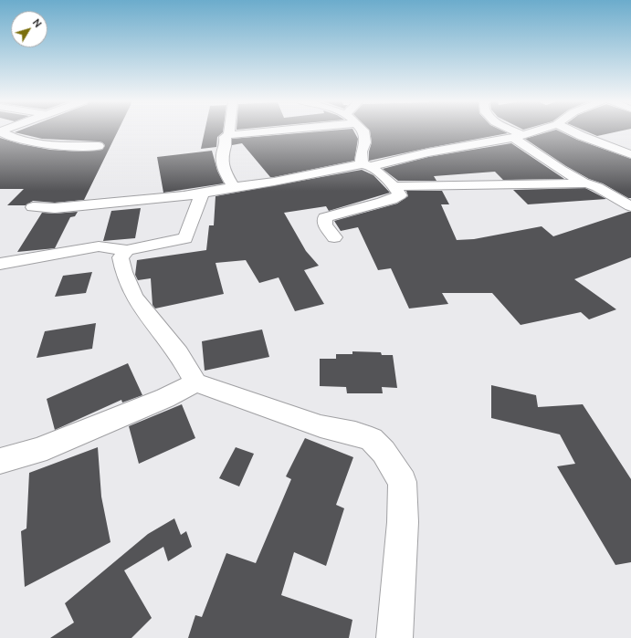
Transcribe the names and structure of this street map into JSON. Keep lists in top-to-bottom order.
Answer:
{
  "north": "top right"
}
